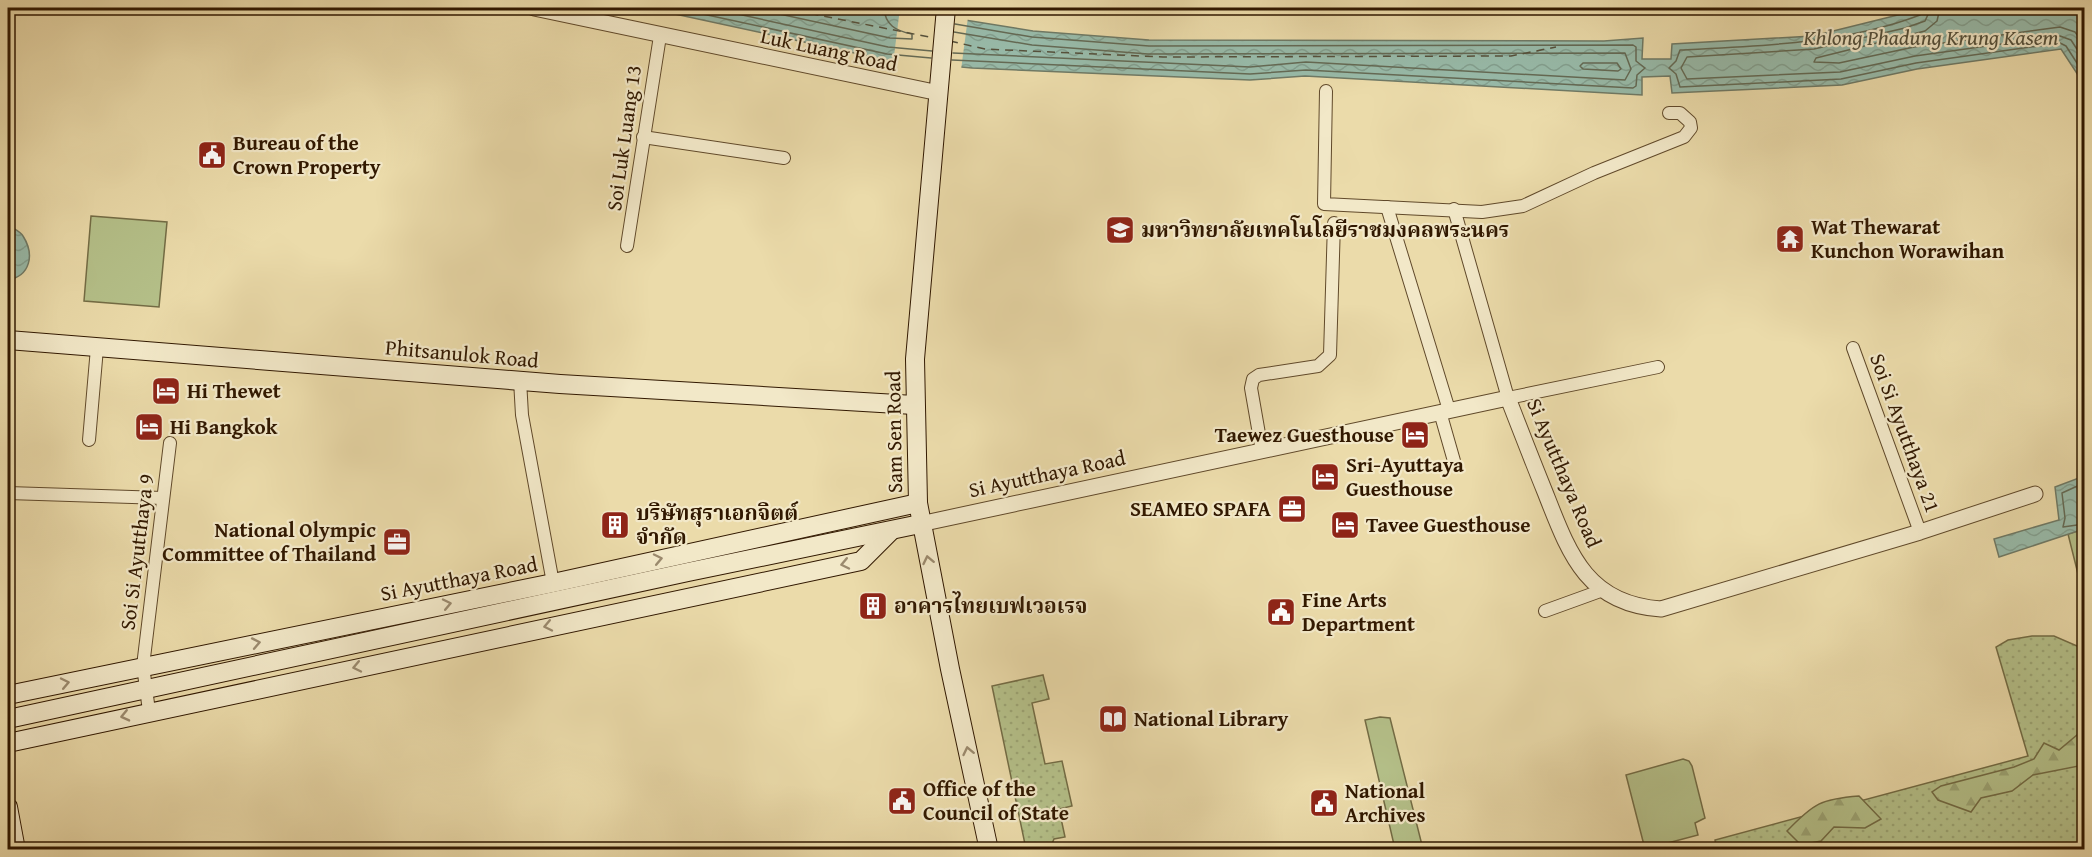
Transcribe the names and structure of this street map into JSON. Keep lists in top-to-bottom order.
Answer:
{
  "streets": {
    "main road": ["Phitsanulok Road", "Sam Sen Road", "Si Ayutthaya Road"],
    "street": [
      "Luk Luang Road",
      "Soi Luk Luang 13",
      "Soi Si Ayutthaya 21",
      "Soi Si Ayutthaya 9"
    ]
  },
  "crossings": [
    ["Luk Luang Road", "Soi Luk Luang 13"],
    ["Luk Luang Road", "Sam Sen Road"],
    ["Phitsanulok Road", "Sam Sen Road"],
    ["Sam Sen Road", "Si Ayutthaya Road"],
    ["Soi Si Ayutthaya 21", "Si Ayutthaya Road"],
    ["Si Ayutthaya Road", "Soi Si Ayutthaya 9"]
  ],
  "one_way": ["Sam Sen Road"],
  "water": ["Khlong Phadung Krung Kasem"],
  "places": {
    "public building": [
      "Bureau of the Crown Property",
      "Fine Arts Department",
      "Office of the Council of State",
      "National Archives"
    ],
    "school or university": ["มหาวิทยาลัยเทคโนโลยีราชมงคลพระนคร"],
    "temple": ["Wat Thewarat Kunchon Worawihan"],
    "hotel": [
      "Hi Thewet",
      "Hi Bangkok",
      "Taewez Guesthouse",
      "Sri-Ayuttaya Guesthouse",
      "Tavee Guesthouse"
    ],
    "office": ["SEAMEO SPAFA", "National Olympic Committee of Thailand"],
    "building": ["บริษัทสุราเอกจิตต์ จำกัด", "อาคารไทยเบฟเวอเรจ"],
    "library": ["National Library"]
  }
}
